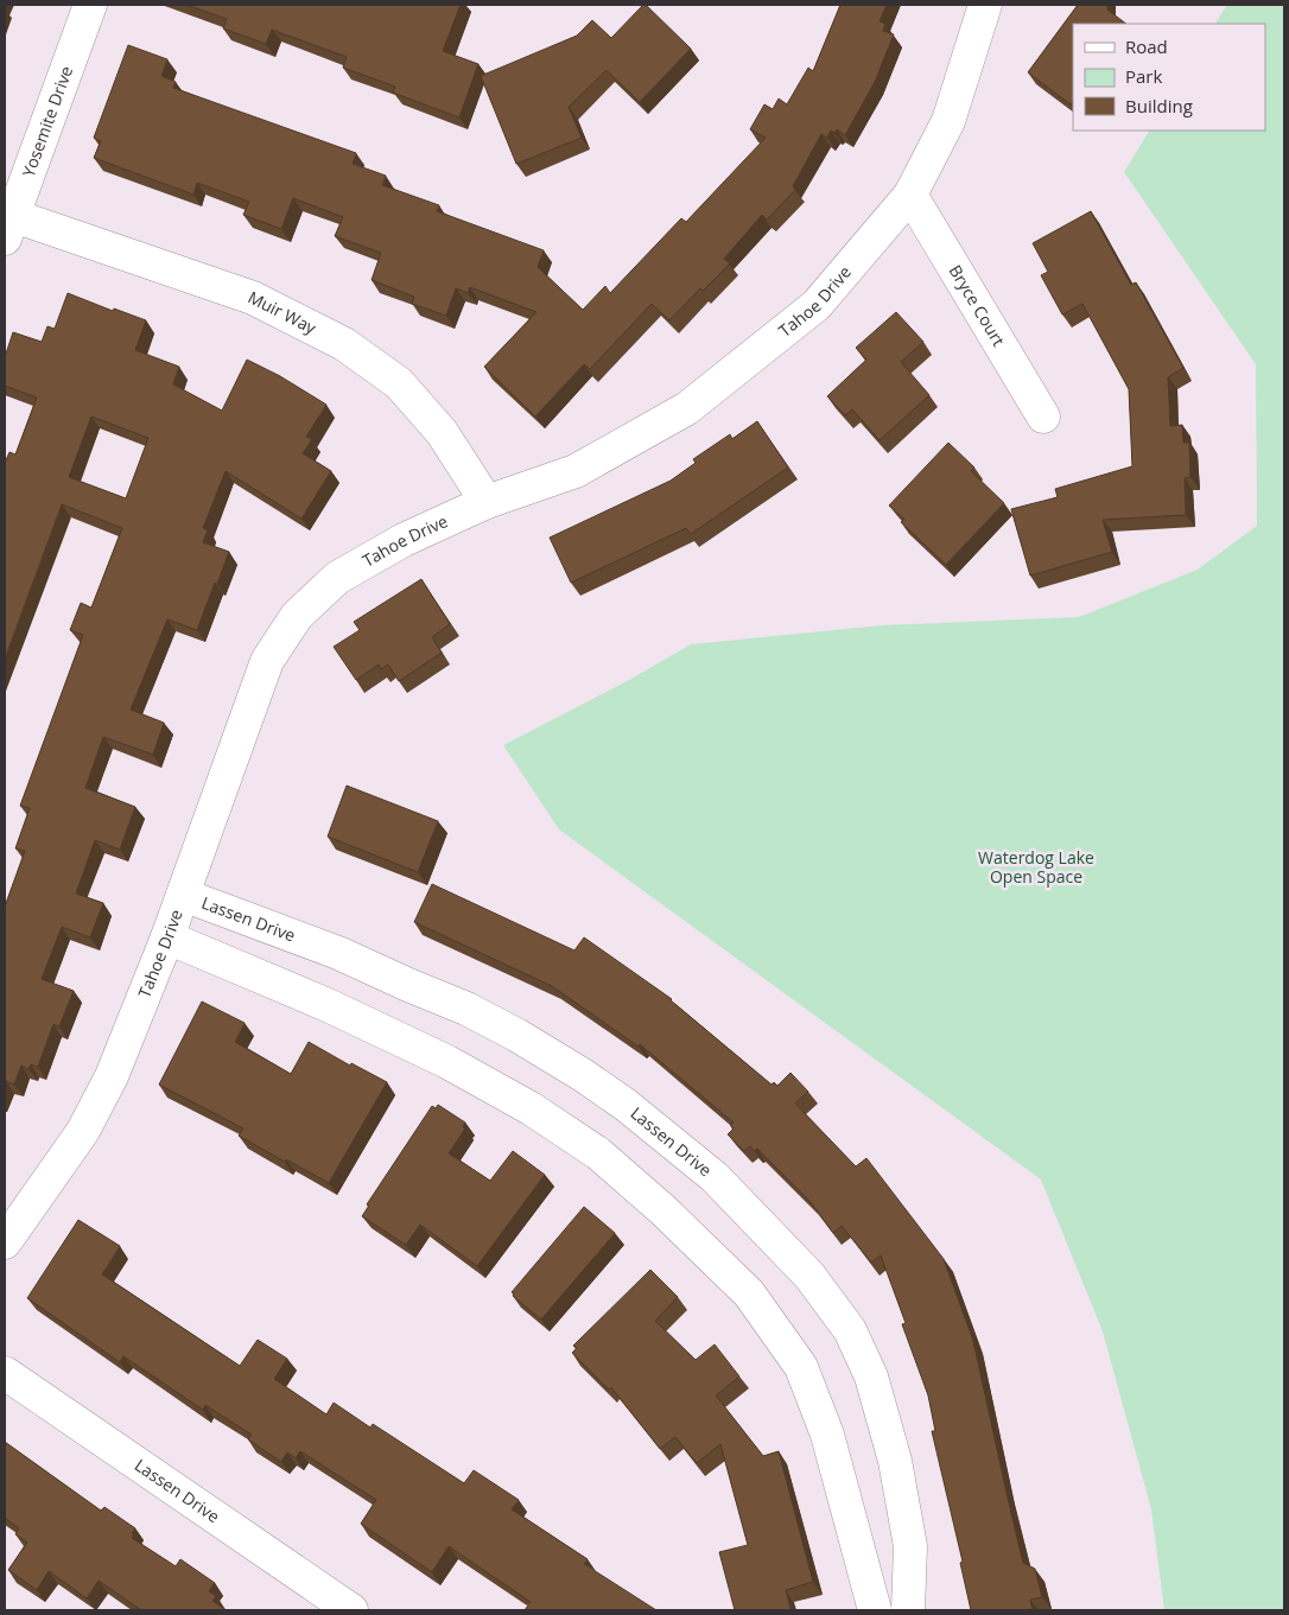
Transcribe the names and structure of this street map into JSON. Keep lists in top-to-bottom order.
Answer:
{
  "streets": {
    "street": [
      "Yosemite Drive",
      "Tahoe Drive",
      "Bryce Court",
      "Muir Way",
      "Lassen Drive"
    ]
  },
  "crossings": [
    ["Yosemite Drive", "Muir Way"],
    ["Tahoe Drive", "Bryce Court"],
    ["Tahoe Drive", "Muir Way"],
    ["Tahoe Drive", "Lassen Drive"]
  ],
  "parks": ["Waterdog Lake Open Space"],
  "legend": ["Road", "Park", "Building"]
}
